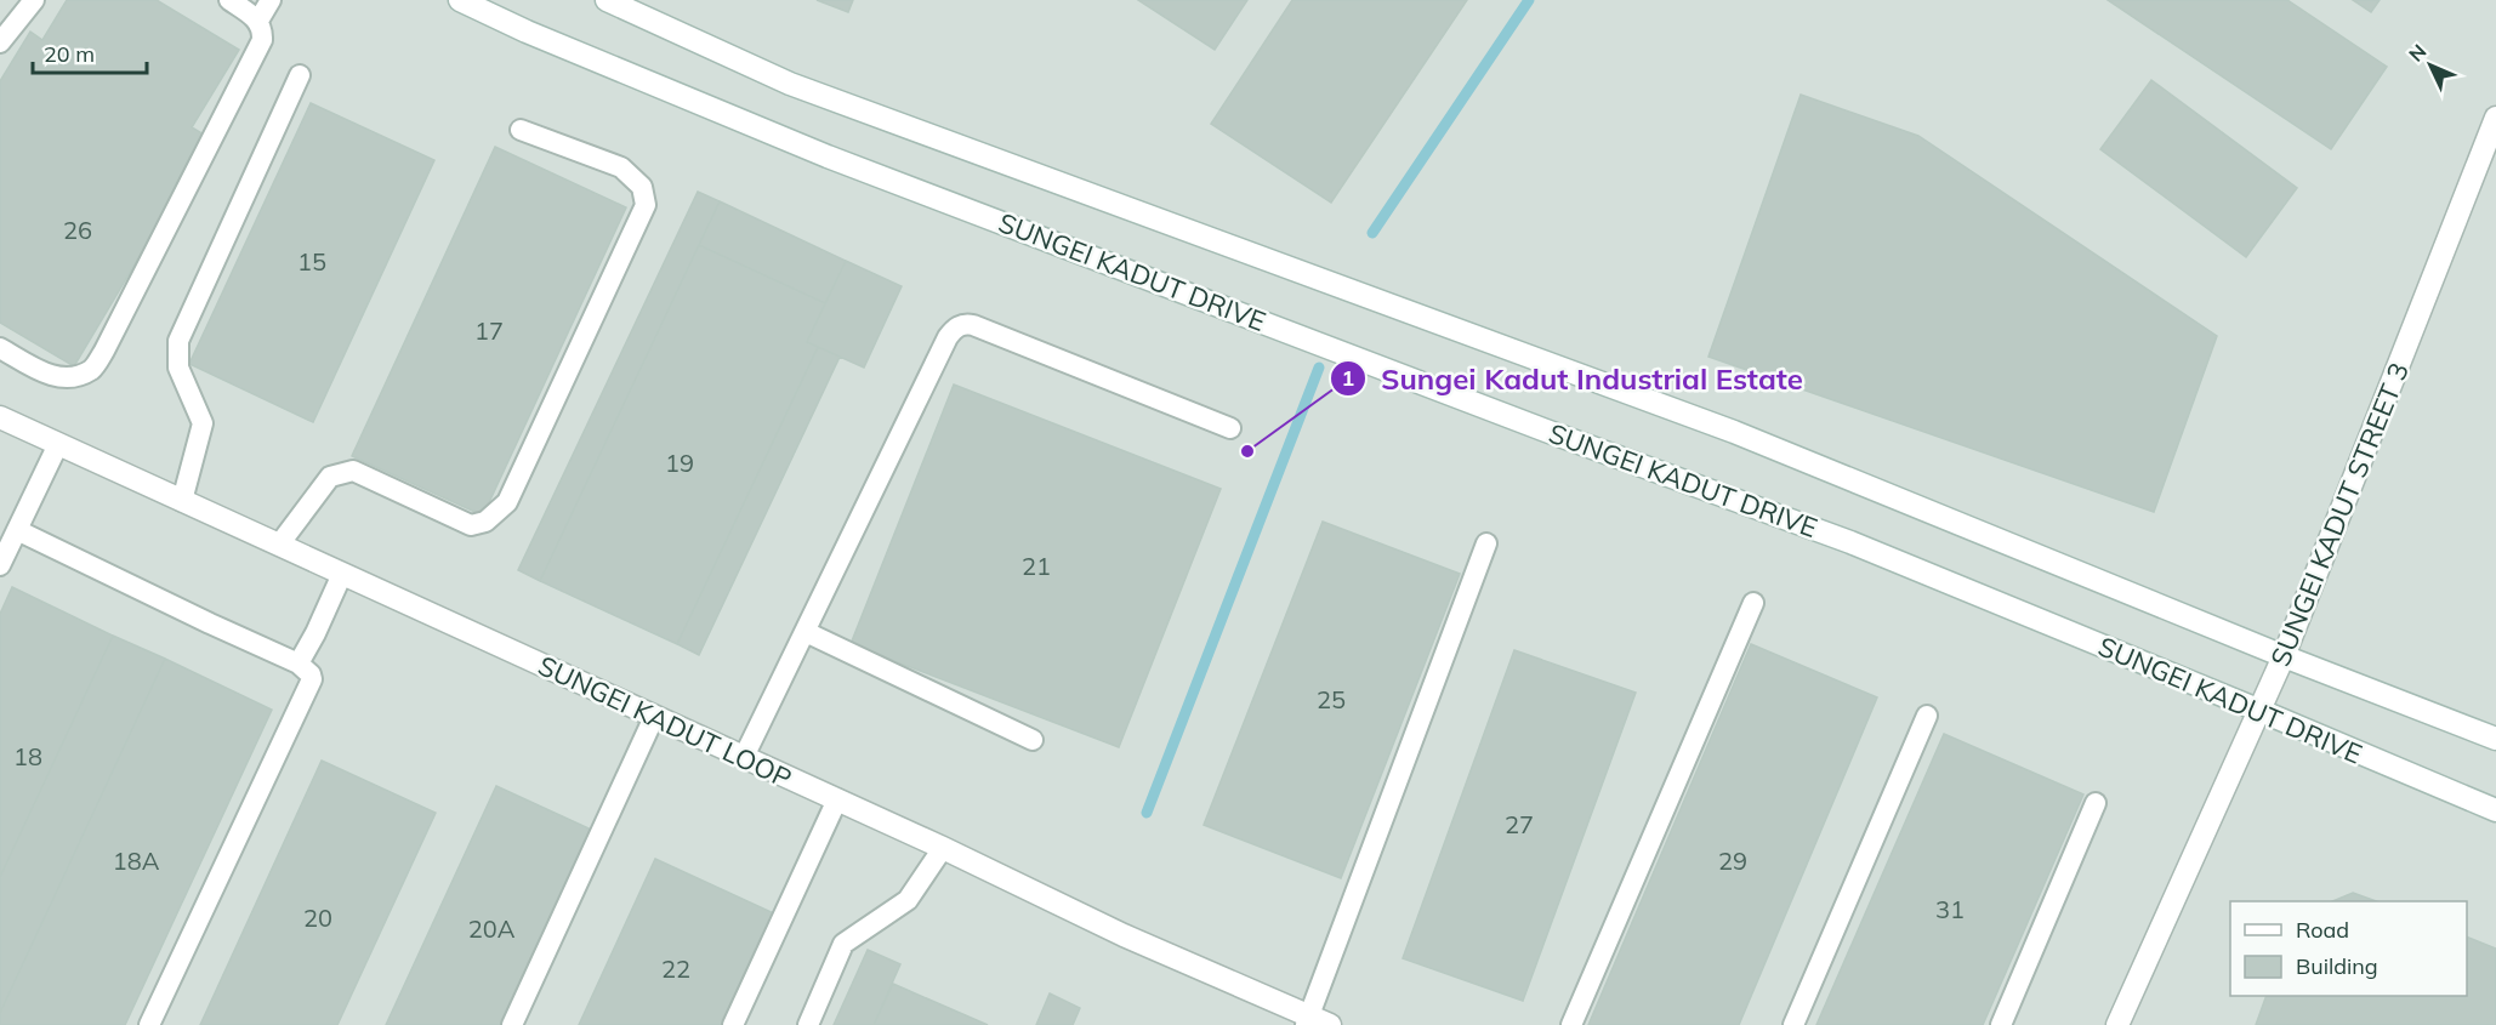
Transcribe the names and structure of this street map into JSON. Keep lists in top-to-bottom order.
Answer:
{
  "streets": {
    "main road": ["SUNGEI KADUT DRIVE", "SUNGEI KADUT STREET 3", "SUNGEI KADUT LOOP"]
  },
  "crossings": [
    ["SUNGEI KADUT DRIVE", "SUNGEI KADUT STREET 3"]
  ],
  "places": ["Sungei Kadut Industrial Estate"],
  "house_numbers": [
    "26",
    "15",
    "17",
    "19",
    "21",
    "25",
    "18",
    "27",
    "18A",
    "29",
    "31",
    "20",
    "20A",
    "22"
  ],
  "legend": ["Road", "Building"],
  "scale_bar": "20 m",
  "north": "top left"
}
